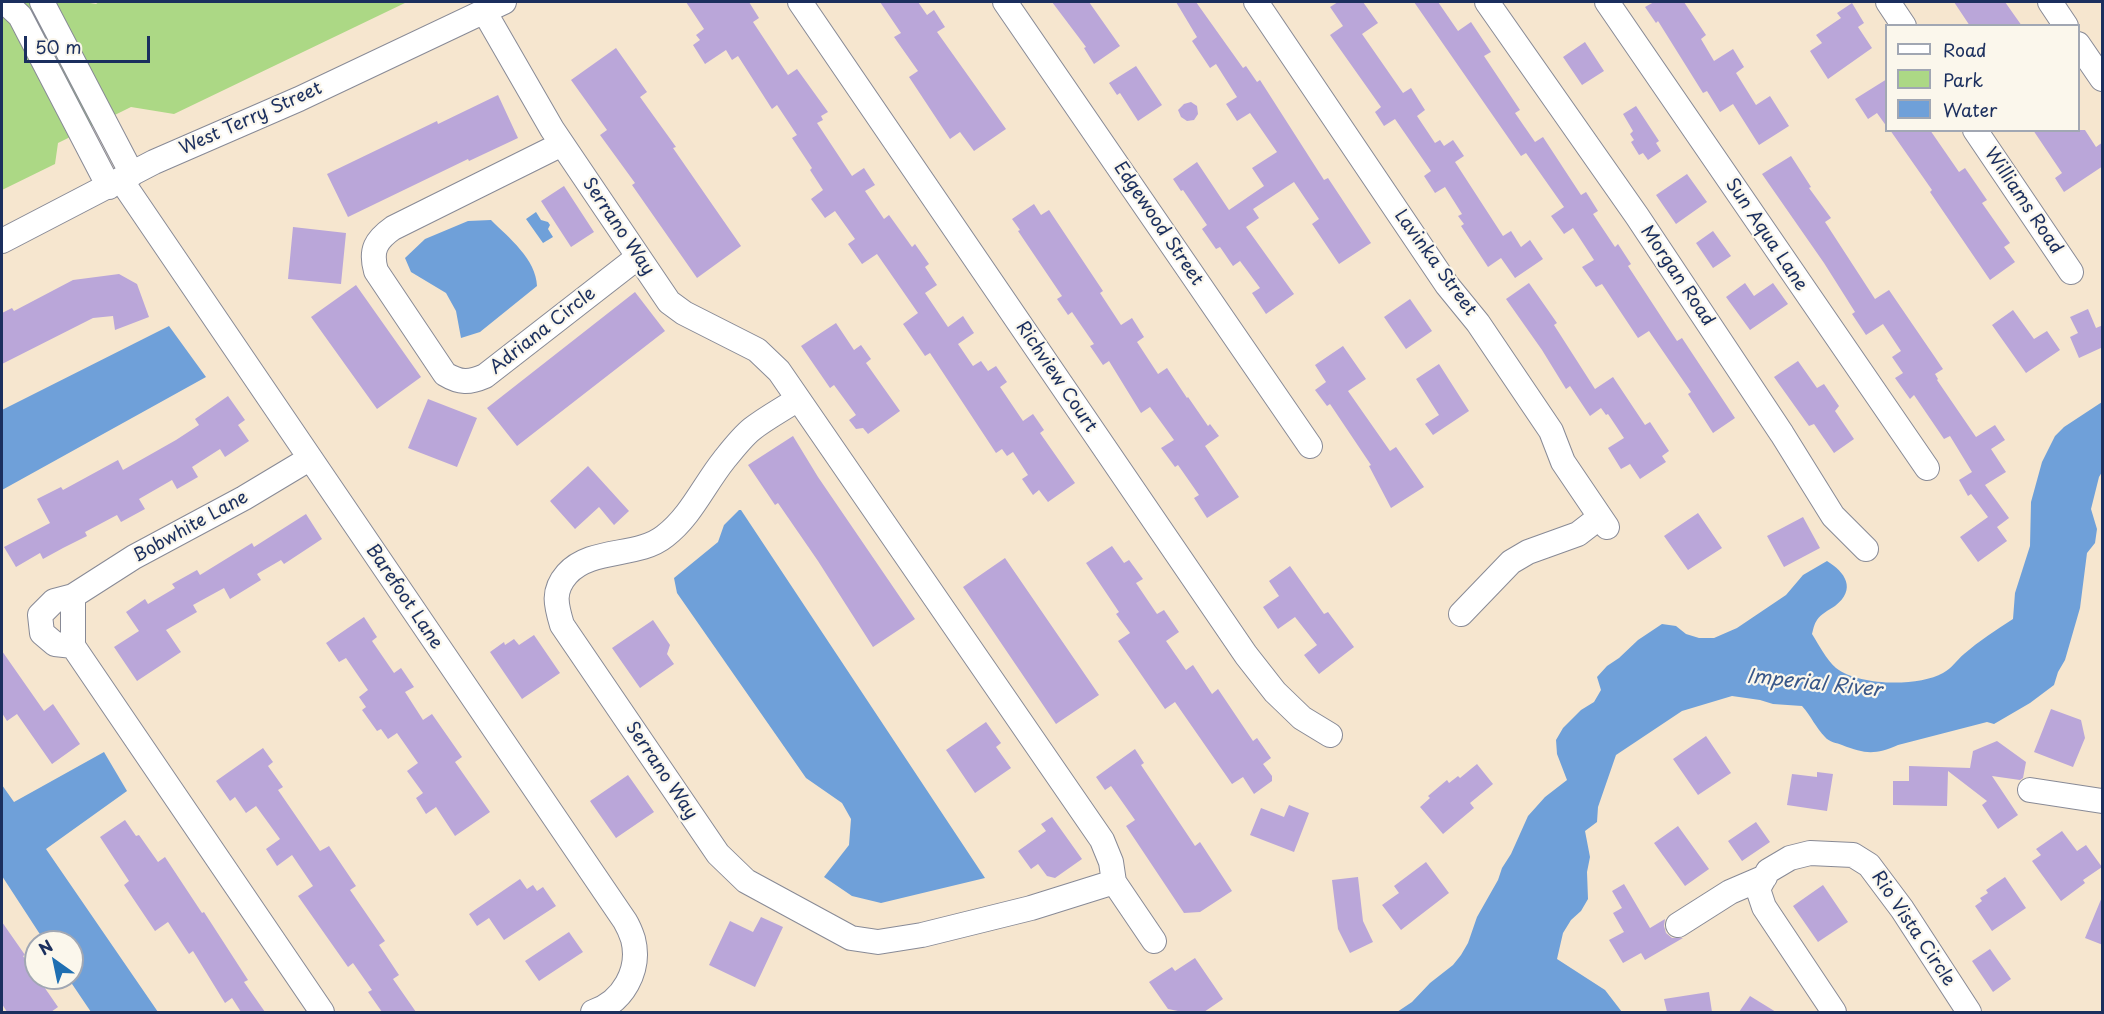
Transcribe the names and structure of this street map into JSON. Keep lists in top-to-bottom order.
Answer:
{
  "streets": {
    "street": [
      "West Terry Street",
      "Williams Road",
      "Edgewood Street",
      "Serrano Way",
      "Sun Aqua Lane",
      "Lavinka Street",
      "Morgan Road",
      "Adriana Circle",
      "Richview Court",
      "Bobwhite Lane",
      "Barefoot Lane",
      "Rio Vista Circle"
    ]
  },
  "crossings": [
    ["West Terry Street", "Serrano Way"],
    ["West Terry Street", "Barefoot Lane"],
    ["Serrano Way", "Adriana Circle"],
    ["Bobwhite Lane", "Barefoot Lane"]
  ],
  "water": ["Imperial River"],
  "legend": ["Road", "Park", "Water"],
  "scale_bar": "50 m",
  "north": "top left"
}
